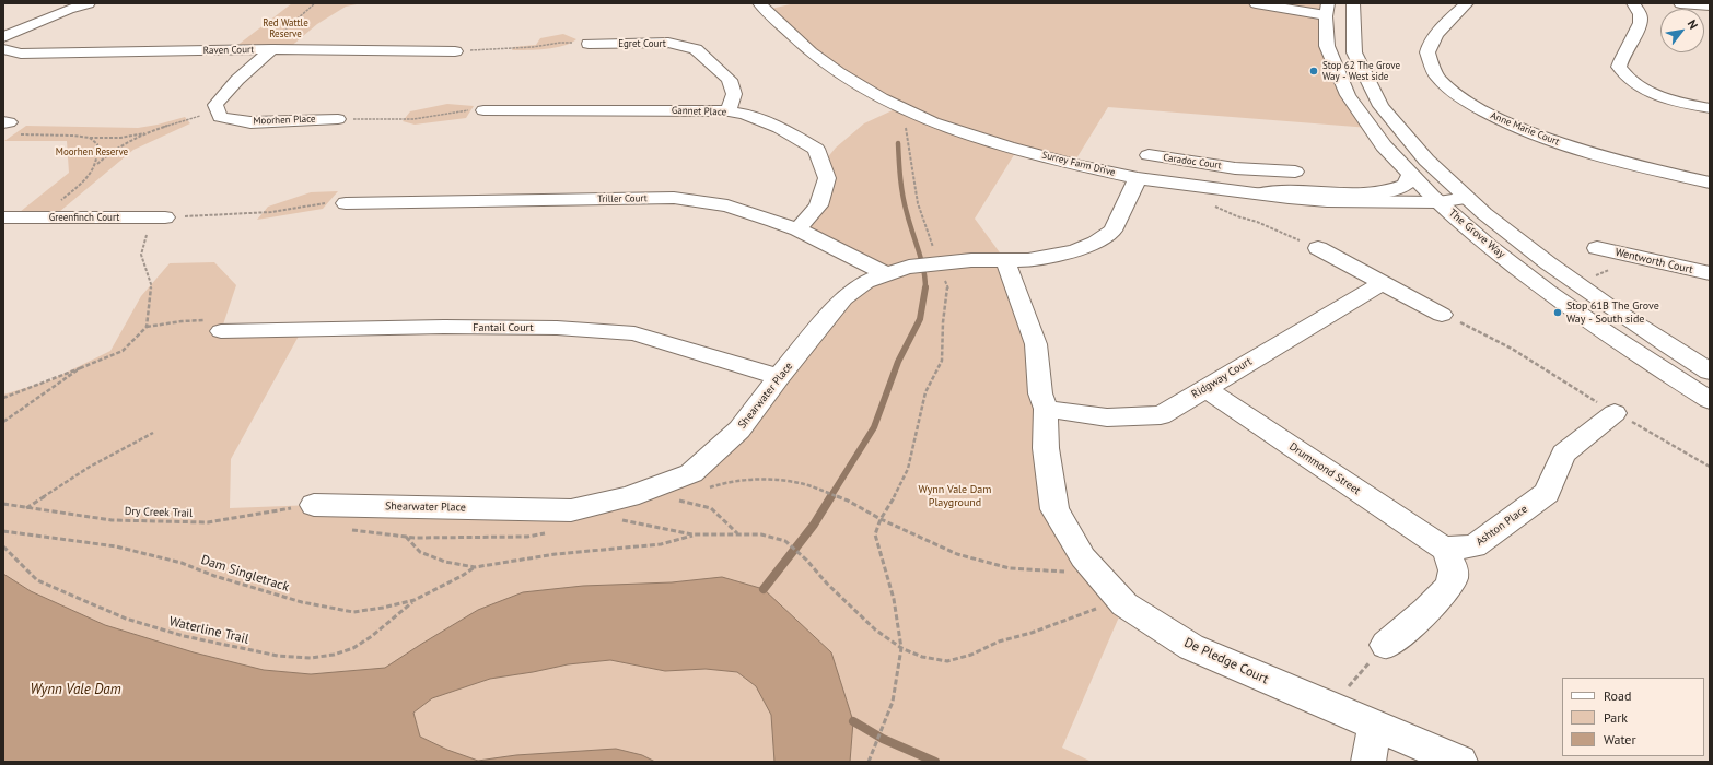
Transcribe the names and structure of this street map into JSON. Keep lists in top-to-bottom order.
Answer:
{
  "streets": {
    "street": [
      "Egret Court",
      "Raven Court",
      "Gannet Place",
      "Moorhen Place",
      "Anne Marie Court",
      "Caradoc Court",
      "Surrey Farm Drive",
      "Triller Court",
      "Greenfinch Court",
      "The Grove Way",
      "Wentworth Court",
      "Fantail Court",
      "Ridgway Court",
      "Shearwater Place",
      "Drummond Street",
      "Ashton Place",
      "De Pledge Court"
    ],
    "path": ["Dry Creek Trail", "Dam Singletrack", "Waterline Trail"]
  },
  "crossings": [
    ["Egret Court", "Gannet Place"],
    ["Gannet Place", "Triller Court"],
    ["Caradoc Court", "Surrey Farm Drive"],
    ["Surrey Farm Drive", "The Grove Way"],
    ["Surrey Farm Drive", "Shearwater Place"],
    ["Triller Court", "Shearwater Place"],
    ["Fantail Court", "Shearwater Place"],
    ["Ridgway Court", "Drummond Street"],
    ["Ridgway Court", "De Pledge Court"],
    ["Shearwater Place", "Dry Creek Trail"],
    ["Shearwater Place", "De Pledge Court"],
    ["Drummond Street", "Ashton Place"],
    ["Dam Singletrack", "Waterline Trail"]
  ],
  "water": ["Wynn Vale Dam"],
  "parks": ["Red Wattle Reserve", "Moorhen Reserve", "Wynn Vale Dam Playground"],
  "places": ["Stop 62 The Grove Way - West side", "Stop 61B The Grove Way - South side"],
  "legend": ["Road", "Park", "Water"],
  "north": "top right"
}
